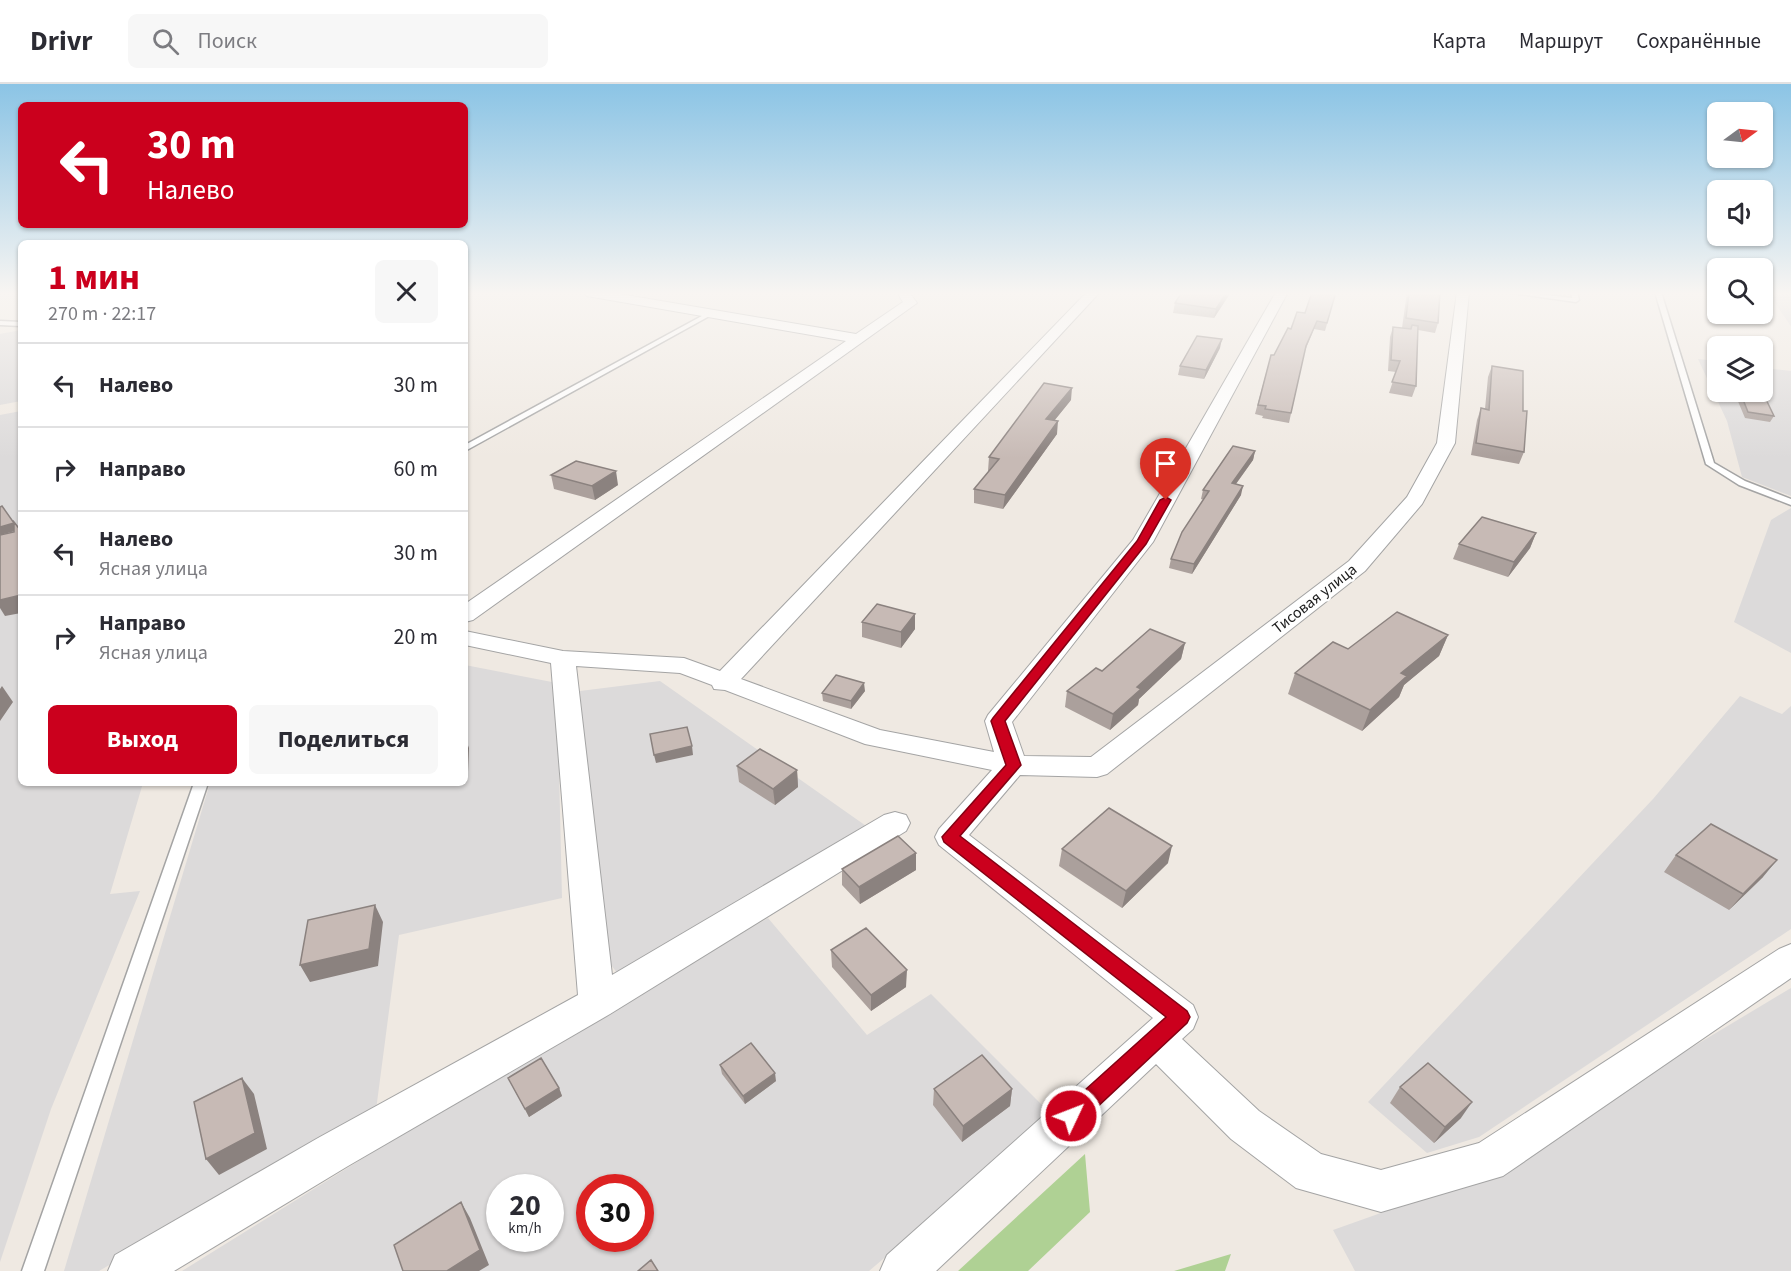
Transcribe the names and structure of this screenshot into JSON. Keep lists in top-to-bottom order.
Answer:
{
  "streets": {
    "street": ["Тисовая улица"]
  },
  "north": "right",
  "page": {
    "header": "Drivr",
    "search": "Поиск",
    "nav": ["Карта", "Маршрут", "Сохранённые"],
    "turn": ["30 m", "Налево"],
    "heading": ["1 мин", "270 m · 22:17"],
    "list": [
      {
        "name": "Налево",
        "value": "30 m"
      },
      {
        "name": "Направо",
        "value": "60 m"
      },
      {
        "name": "Налево",
        "note": "Ясная улица",
        "value": "30 m"
      },
      {
        "name": "Направо",
        "note": "Ясная улица",
        "value": "20 m"
      }
    ],
    "buttons": ["Выход", "Поделиться"],
    "speed": "20 km/h",
    "limit": "30"
  }
}
